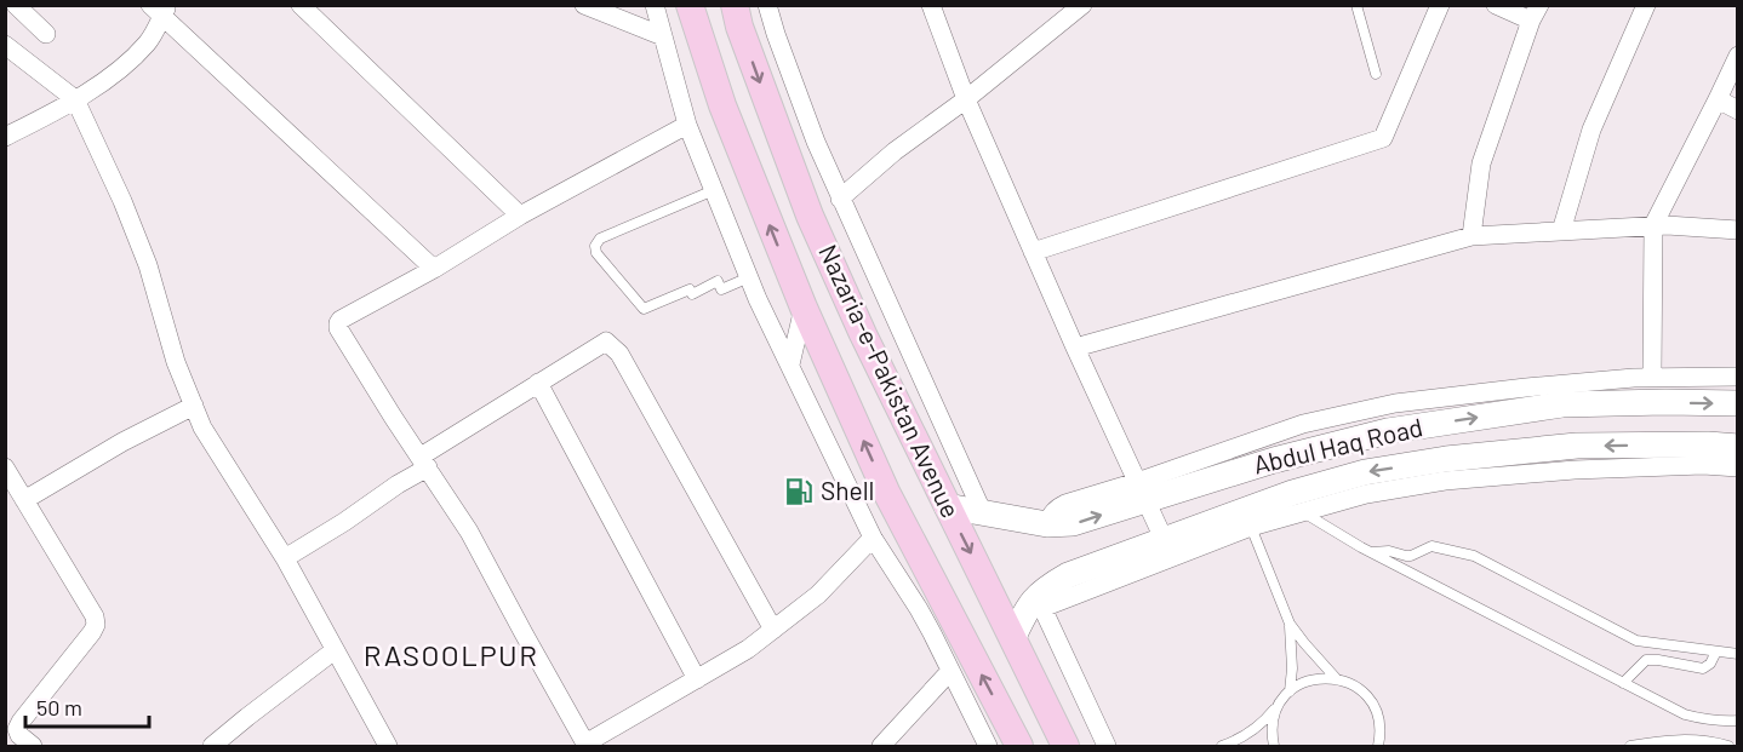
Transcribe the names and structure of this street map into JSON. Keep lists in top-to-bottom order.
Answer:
{
  "streets": {
    "main road": ["Nazaria-e-Pakistan Avenue", "Abdul Haq Road"]
  },
  "crossings": [
    ["Nazaria-e-Pakistan Avenue", "Abdul Haq Road"]
  ],
  "districts": ["RASOOLPUR"],
  "places": {
    "fuel station": ["Shell"]
  },
  "scale_bar": "50 m"
}
